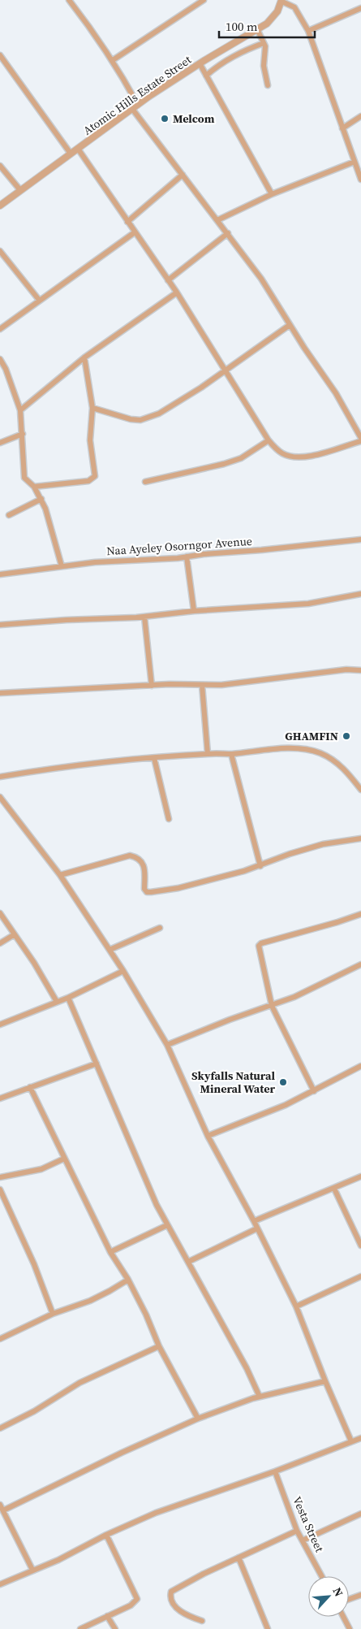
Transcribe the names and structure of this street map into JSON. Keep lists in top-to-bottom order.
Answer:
{
  "streets": {
    "street": ["Atomic Hills Estate Street", "Naa Ayeley Osorngor Avenue", "Vesta Street"]
  },
  "places": ["Melcom", "GHAMFIN", "Skyfalls Natural Mineral Water"],
  "scale_bar": "100 m",
  "north": "top right"
}
